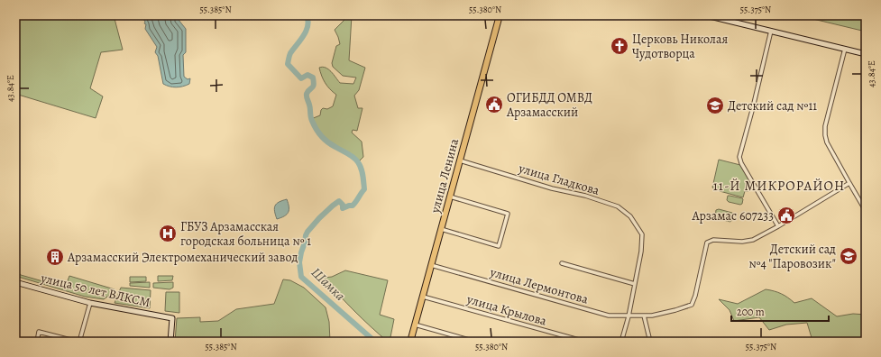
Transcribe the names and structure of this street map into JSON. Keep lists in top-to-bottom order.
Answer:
{
  "streets": {
    "main road": ["улица Ленина"],
    "street": [
      "улица Гладкова",
      "улица Лермонтова",
      "улица 50 лет ВЛКСМ",
      "улица Крылова"
    ]
  },
  "crossings": [
    ["улица Ленина", "улица Гладкова"],
    ["улица Ленина", "улица Лермонтова"],
    ["улица Ленина", "улица Крылова"]
  ],
  "districts": ["11-Й МИКРОРАЙОН"],
  "water": ["Шамка"],
  "places": {
    "church": ["Церковь Николая Чудотворца"],
    "public building": ["ОГИБДД ОМВД Арзамасский", "Арзамас 607233"],
    "school or university": ["Детский сад №11", "Детский сад №4 \"Паровозик\""],
    "hospital": ["ГБУЗ Арзамасская городская больница № 1"],
    "building": ["Арзамасский Электромеханический завод"]
  },
  "scale_bar": "200 m",
  "coordinates": [
    "55.385°N",
    "55.380°N",
    "55.375°N",
    "43.84°E"
  ]
}
